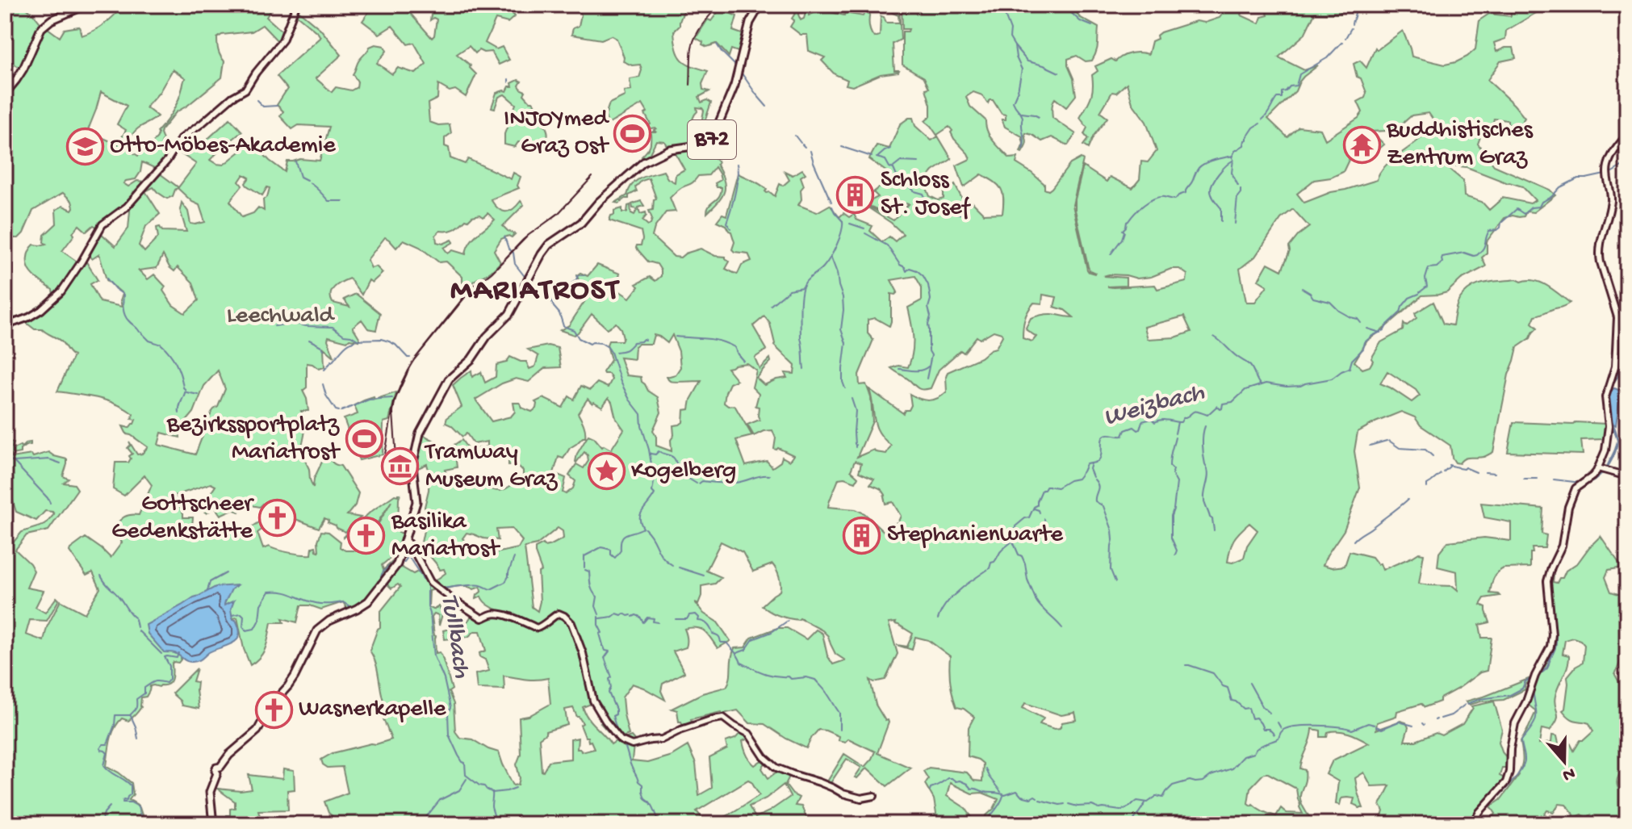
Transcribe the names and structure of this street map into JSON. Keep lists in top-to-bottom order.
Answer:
{
  "streets": {
    "main road": ["B72"]
  },
  "districts": ["MARIATROST"],
  "water": ["Weizbach", "Tullbach"],
  "parks": ["Leechwald"],
  "places": {
    "sports": ["INJOYmed Graz Ost", "Bezirkssportplatz Mariatrost"],
    "temple": ["Buddhistisches Zentrum Graz"],
    "school or university": ["Otto-Möbes-Akademie"],
    "building": ["Schloss St. Josef", "Stephanienwarte"],
    "museum": ["Tramway Museum Graz"],
    "place": ["Kogelberg"],
    "church": ["Gottscheer Gedenkstätte", "Basilika Mariatrost", "Wasnerkapelle"]
  },
  "north": "bottom"
}
